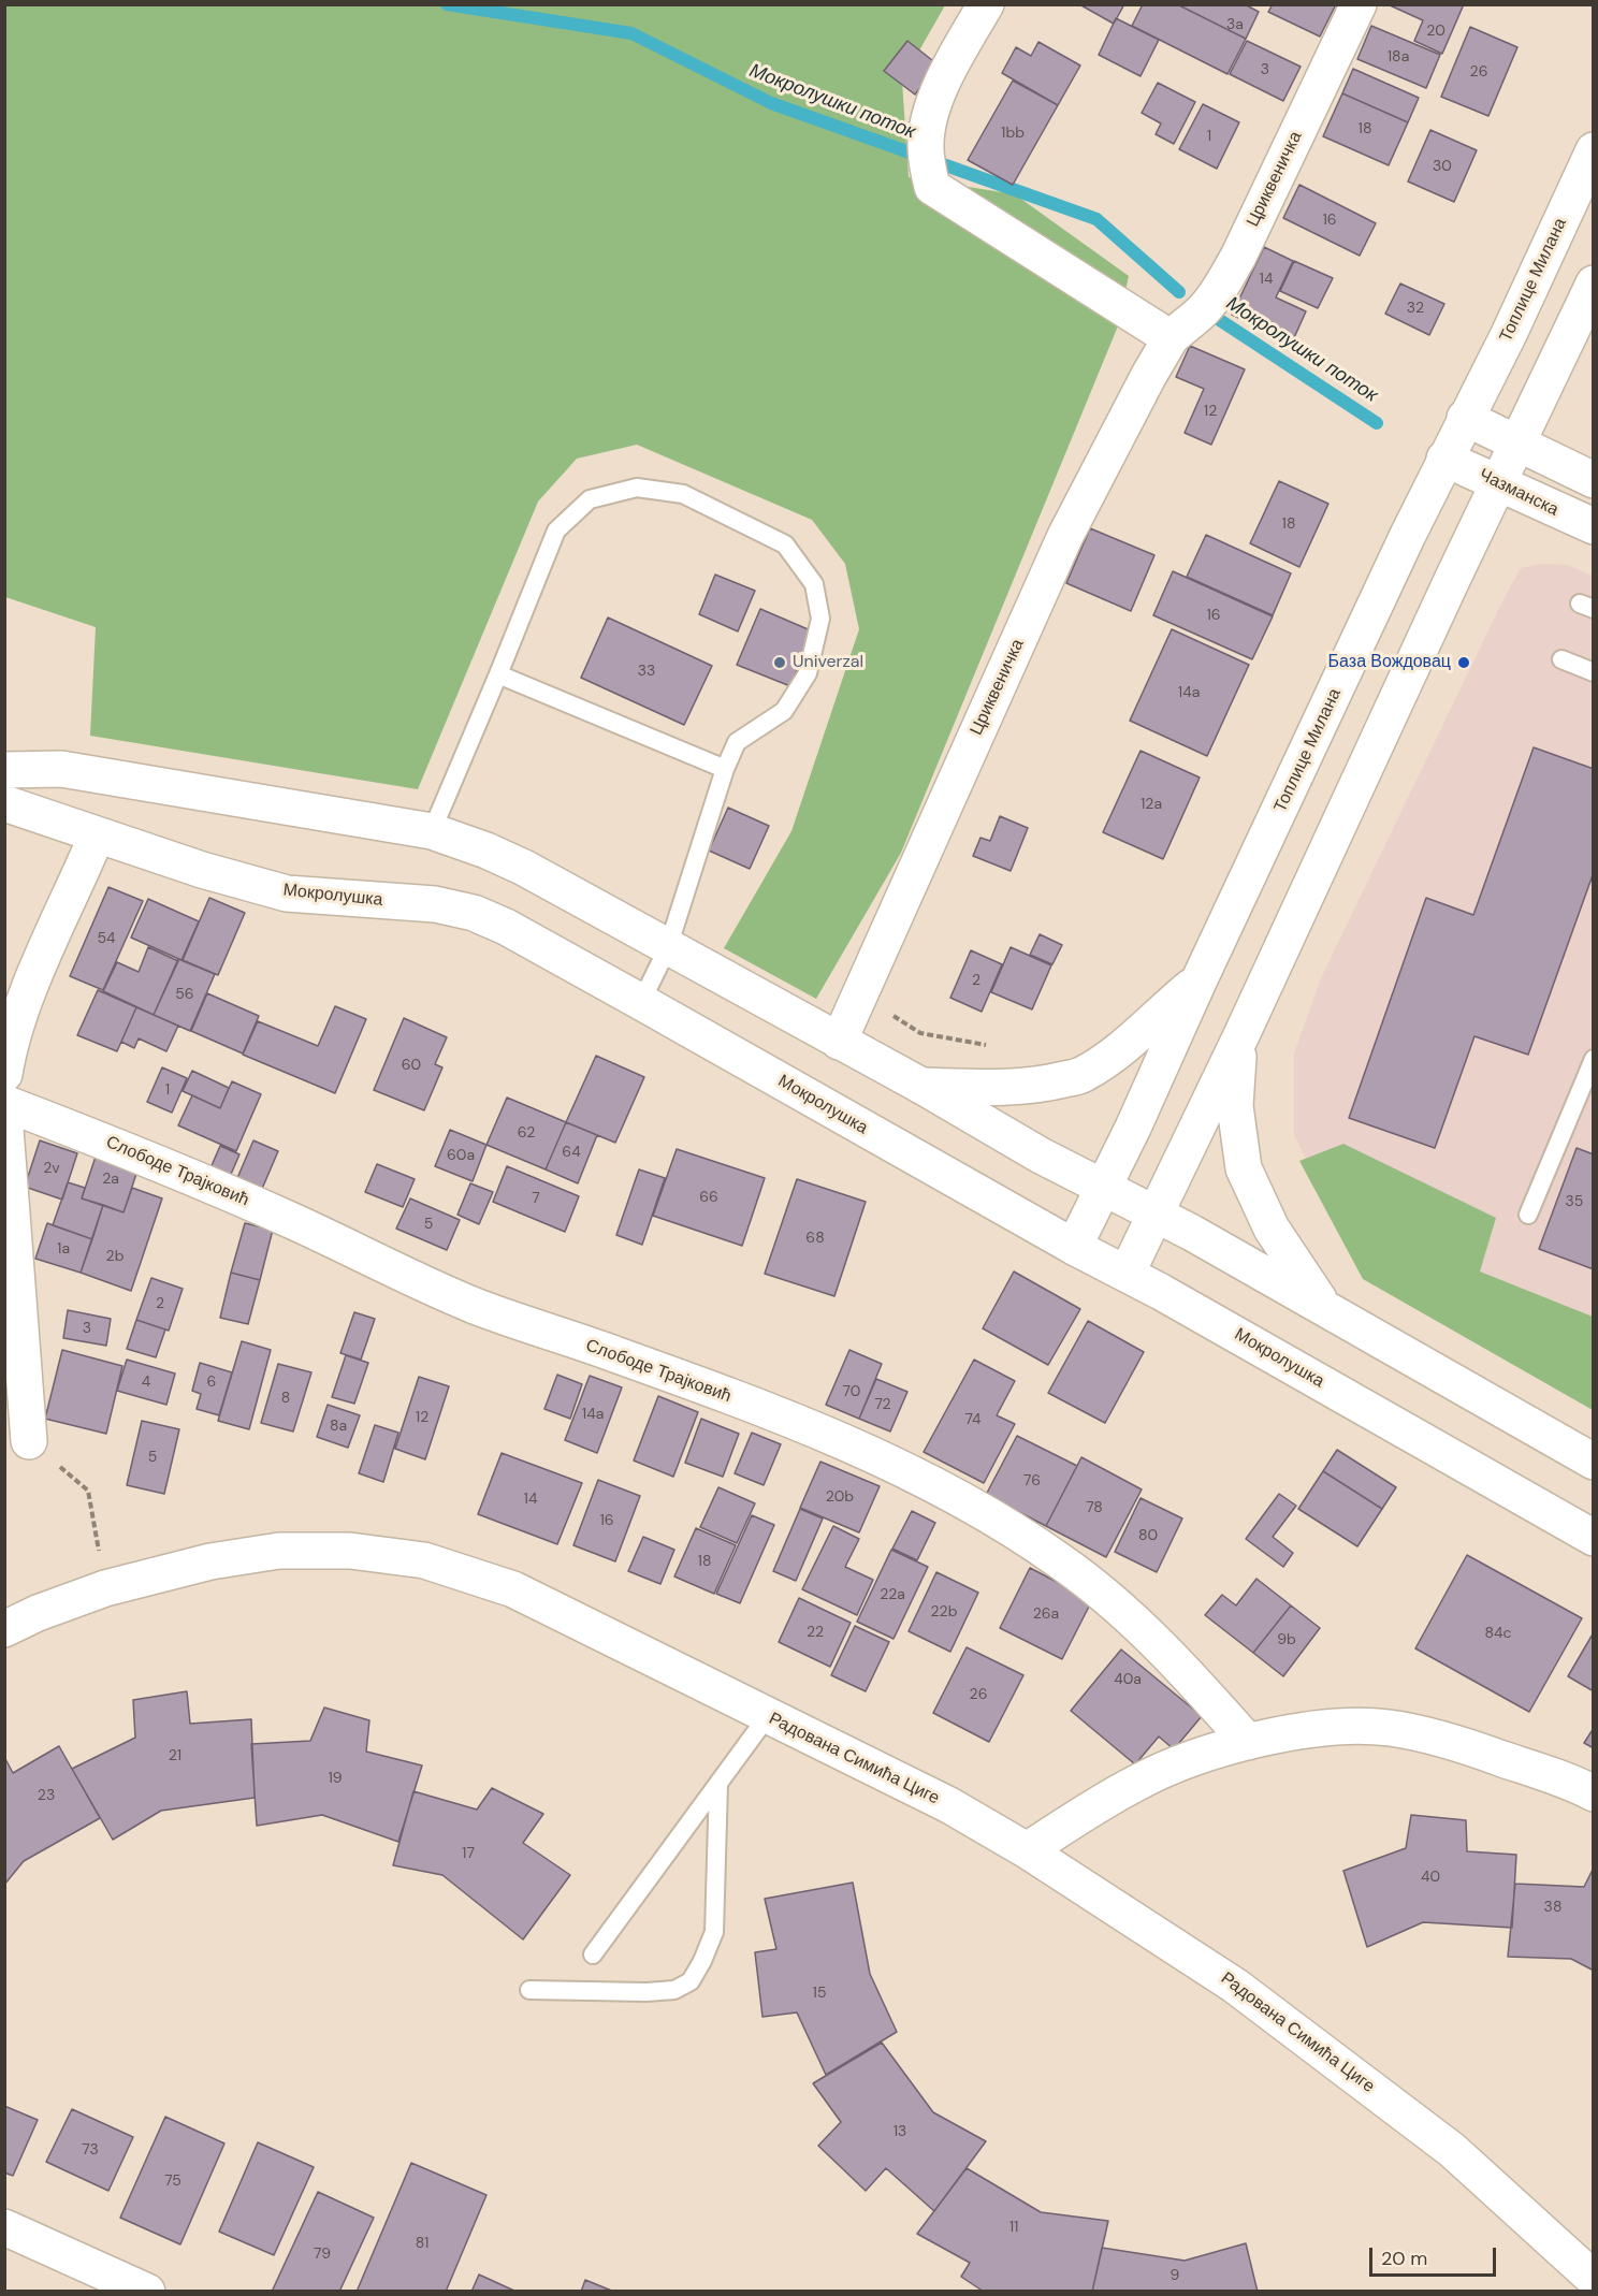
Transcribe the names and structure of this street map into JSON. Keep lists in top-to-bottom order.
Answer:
{
  "streets": {
    "street": [
      "Цриквеничка",
      "Топлице Милана",
      "Чазманска",
      "Мокролушка",
      "Слободе Трајковић",
      "Радована Симића Циге"
    ]
  },
  "crossings": [
    ["Топлице Милана", "Чазманска"],
    ["Топлице Милана", "Мокролушка"]
  ],
  "water": ["Мокролушки поток"],
  "places": ["Univerzal", "База Вождовац"],
  "house_numbers": [
    "3a",
    "20",
    "18a",
    "3",
    "26",
    "18",
    "1bb",
    "1",
    "30",
    "16",
    "14",
    "32",
    "12",
    "18",
    "16",
    "33",
    "14a",
    "12a",
    "54",
    "2",
    "56",
    "60",
    "1",
    "62",
    "64",
    "60a",
    "2v",
    "2a",
    "66",
    "7",
    "35",
    "5",
    "68",
    "1a",
    "2b",
    "2",
    "3",
    "4",
    "6",
    "70",
    "8",
    "72",
    "14a",
    "12",
    "74",
    "8a",
    "5",
    "76",
    "20b",
    "14",
    "78",
    "16",
    "80",
    "18",
    "22a",
    "22b",
    "26a",
    "22",
    "84c",
    "9b",
    "40a",
    "26",
    "21",
    "19",
    "23",
    "17",
    "40",
    "38",
    "15",
    "13",
    "73",
    "75",
    "11",
    "81",
    "79",
    "9"
  ],
  "scale_bar": "20 m"
}
